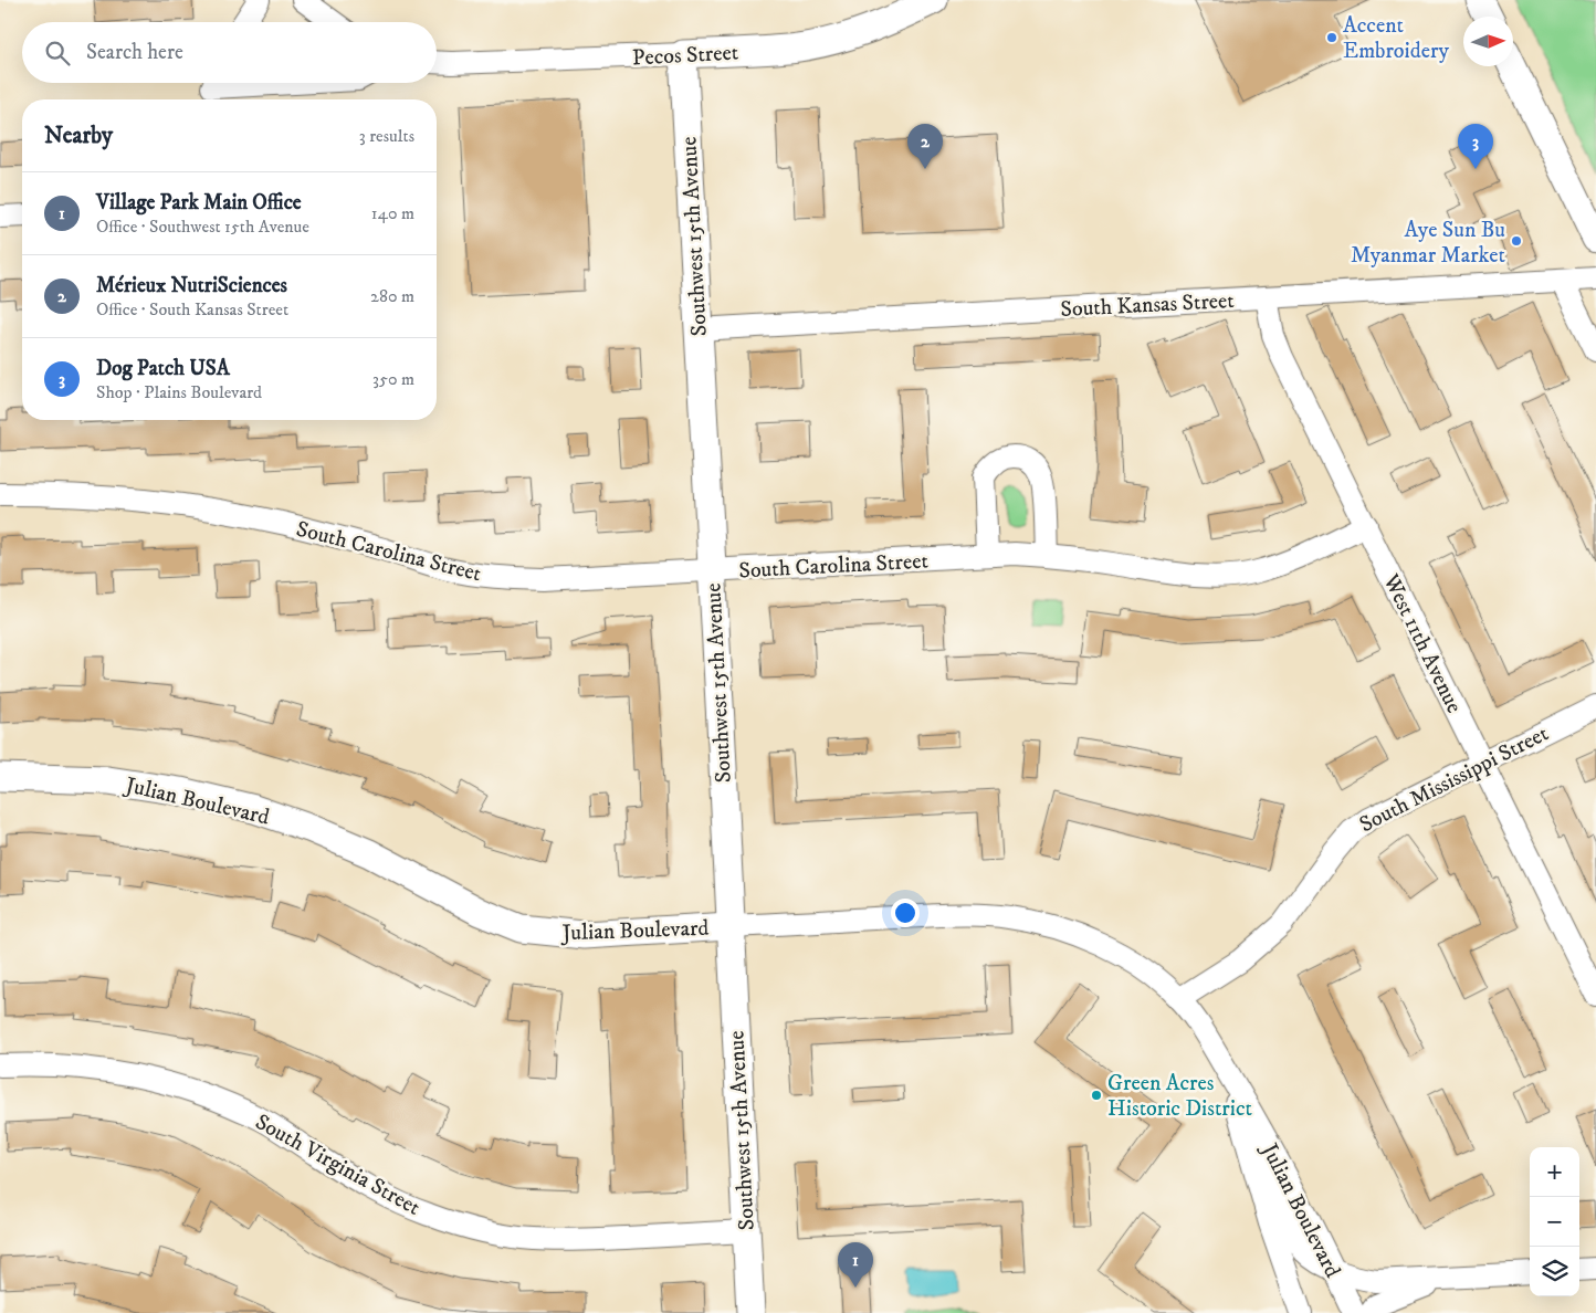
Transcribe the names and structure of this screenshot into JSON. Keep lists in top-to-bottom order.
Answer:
{
  "streets": {
    "main road": ["Pecos Street", "Southwest 15th Avenue", "Julian Boulevard"],
    "street": [
      "South Kansas Street",
      "South Carolina Street",
      "West 11th Avenue",
      "South Mississippi Street",
      "South Virginia Street"
    ]
  },
  "crossings": [
    ["Pecos Street", "Southwest 15th Avenue"],
    ["Southwest 15th Avenue", "South Kansas Street"],
    ["Southwest 15th Avenue", "South Carolina Street"],
    ["Southwest 15th Avenue", "Julian Boulevard"],
    ["Southwest 15th Avenue", "South Virginia Street"],
    ["South Kansas Street", "West 11th Avenue"],
    ["South Carolina Street", "West 11th Avenue"],
    ["West 11th Avenue", "South Mississippi Street"],
    ["South Mississippi Street", "Julian Boulevard"]
  ],
  "places": ["Accent Embroidery", "Aye Sun Bu Myanmar Market", "Green Acres Historic District"],
  "north": "right",
  "page": {
    "search": "Search here",
    "heading": ["Nearby", "3 results"],
    "pins": ["2", "3", "1"],
    "list": [
      {
        "mark": "1",
        "name": "Village Park Main Office",
        "note": "Office · Southwest 15th Avenue",
        "value": "140 m"
      },
      {
        "mark": "2",
        "name": "Mérieux NutriSciences",
        "note": "Office · South Kansas Street",
        "value": "280 m"
      },
      {
        "mark": "3",
        "name": "Dog Patch USA",
        "note": "Shop · Plains Boulevard",
        "value": "350 m"
      }
    ],
    "map_buttons": ["+", "−"]
  }
}
